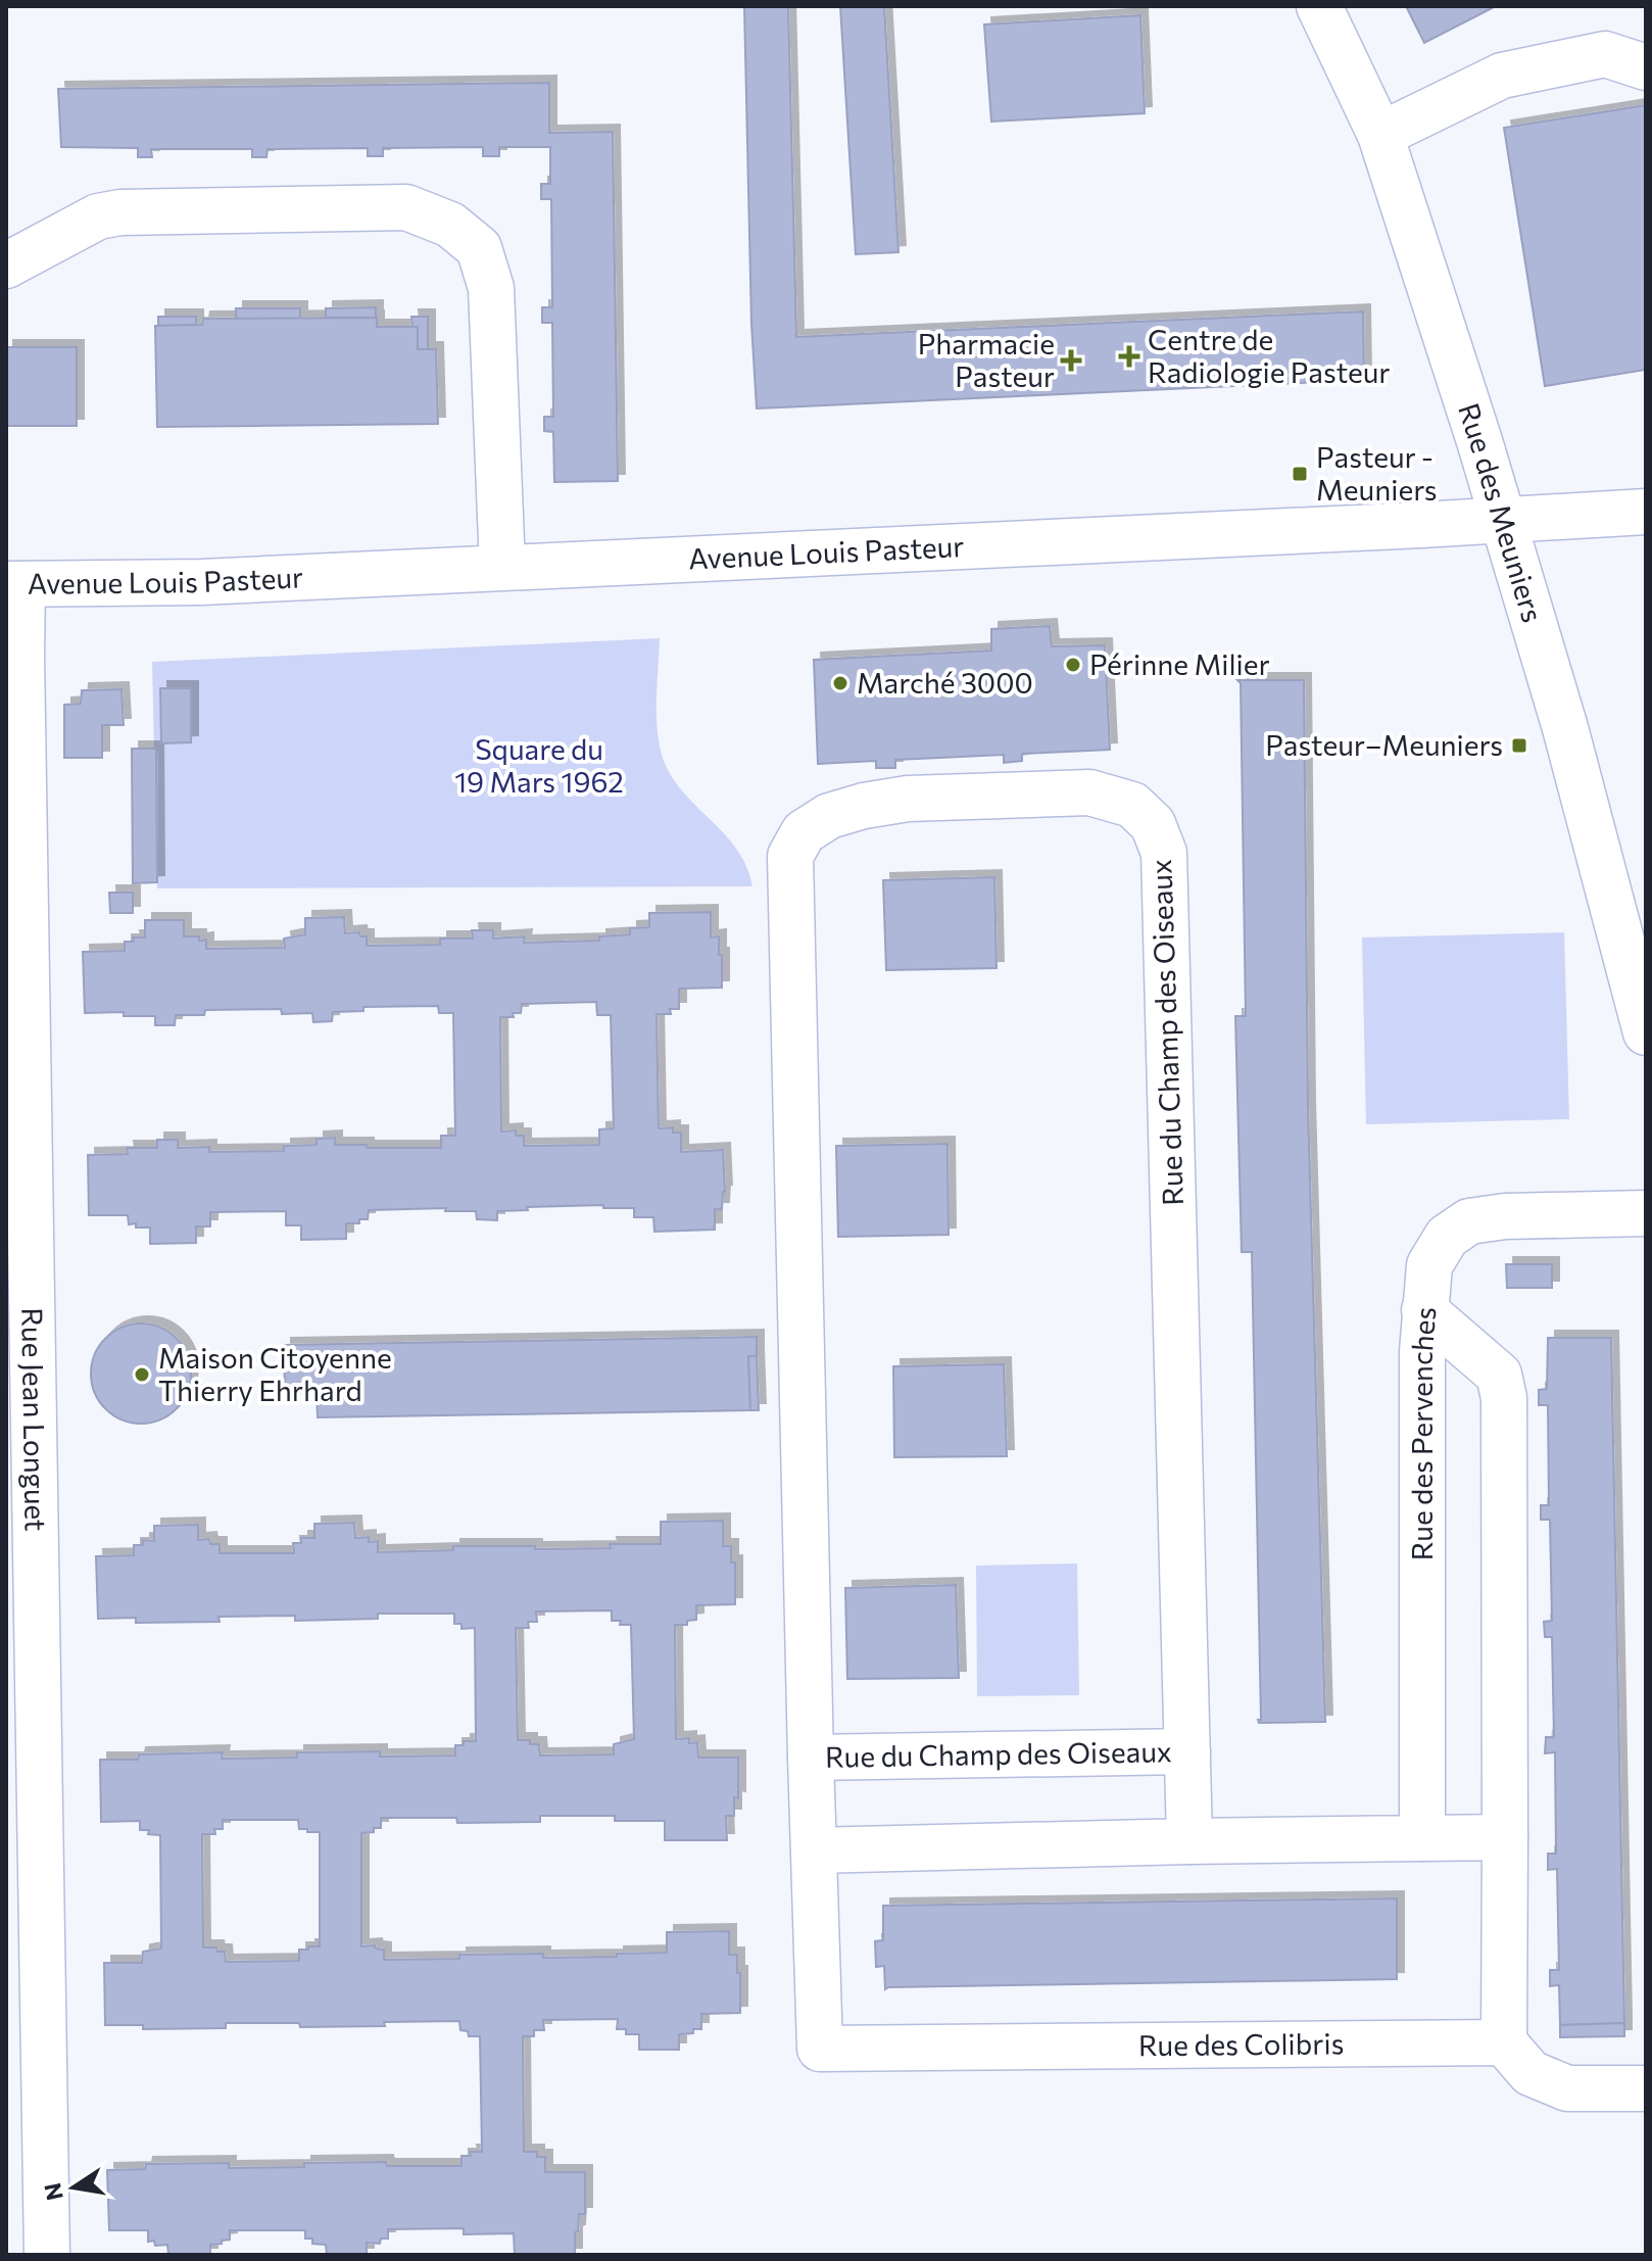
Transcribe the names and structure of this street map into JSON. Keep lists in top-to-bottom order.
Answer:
{
  "streets": {
    "street": [
      "Rue des Meuniers",
      "Avenue Louis Pasteur",
      "Rue du Champ des Oiseaux",
      "Rue Jean Longuet",
      "Rue des Pervenches",
      "Rue des Colibris"
    ]
  },
  "crossings": [
    ["Rue des Meuniers", "Avenue Louis Pasteur"],
    ["Avenue Louis Pasteur", "Rue Jean Longuet"],
    ["Rue du Champ des Oiseaux", "Rue des Colibris"]
  ],
  "parks": ["Square du 19 Mars 1962"],
  "places": {
    "health": ["Centre de Radiologie Pasteur", "Pharmacie Pasteur"],
    "transit": ["Pasteur - Meuniers", "Pasteur–Meuniers"],
    "other": ["Périnne Milier", "Marché 3000", "Maison Citoyenne Thierry Ehrhard"]
  },
  "north": "left"
}
